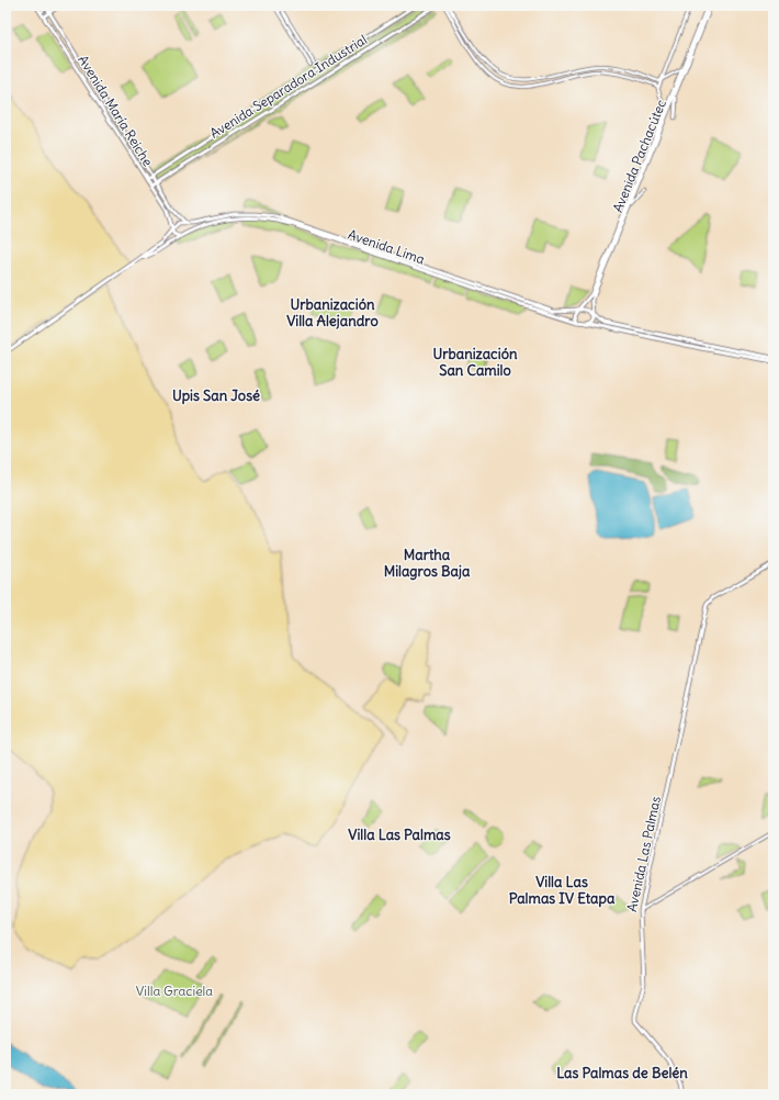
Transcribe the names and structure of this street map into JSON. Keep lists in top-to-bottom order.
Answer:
{
  "streets": {
    "main road": [
      "Avenida Separadora Industrial",
      "Avenida María Reiche",
      "Avenida Pachacútec",
      "Avenida Lima",
      "Avenida Las Palmas"
    ]
  },
  "crossings": [
    ["Avenida Separadora Industrial", "Avenida María Reiche"],
    ["Avenida María Reiche", "Avenida Lima"],
    ["Avenida Pachacútec", "Avenida Lima"]
  ],
  "districts": [
    "Urbanización Villa Alejandro",
    "Urbanización San Camilo",
    "Upis San José",
    "Martha Milagros Baja",
    "Villa Las Palmas",
    "Villa Las Palmas IV Etapa",
    "Las Palmas de Belén"
  ],
  "parks": ["Villa Graciela"]
}
